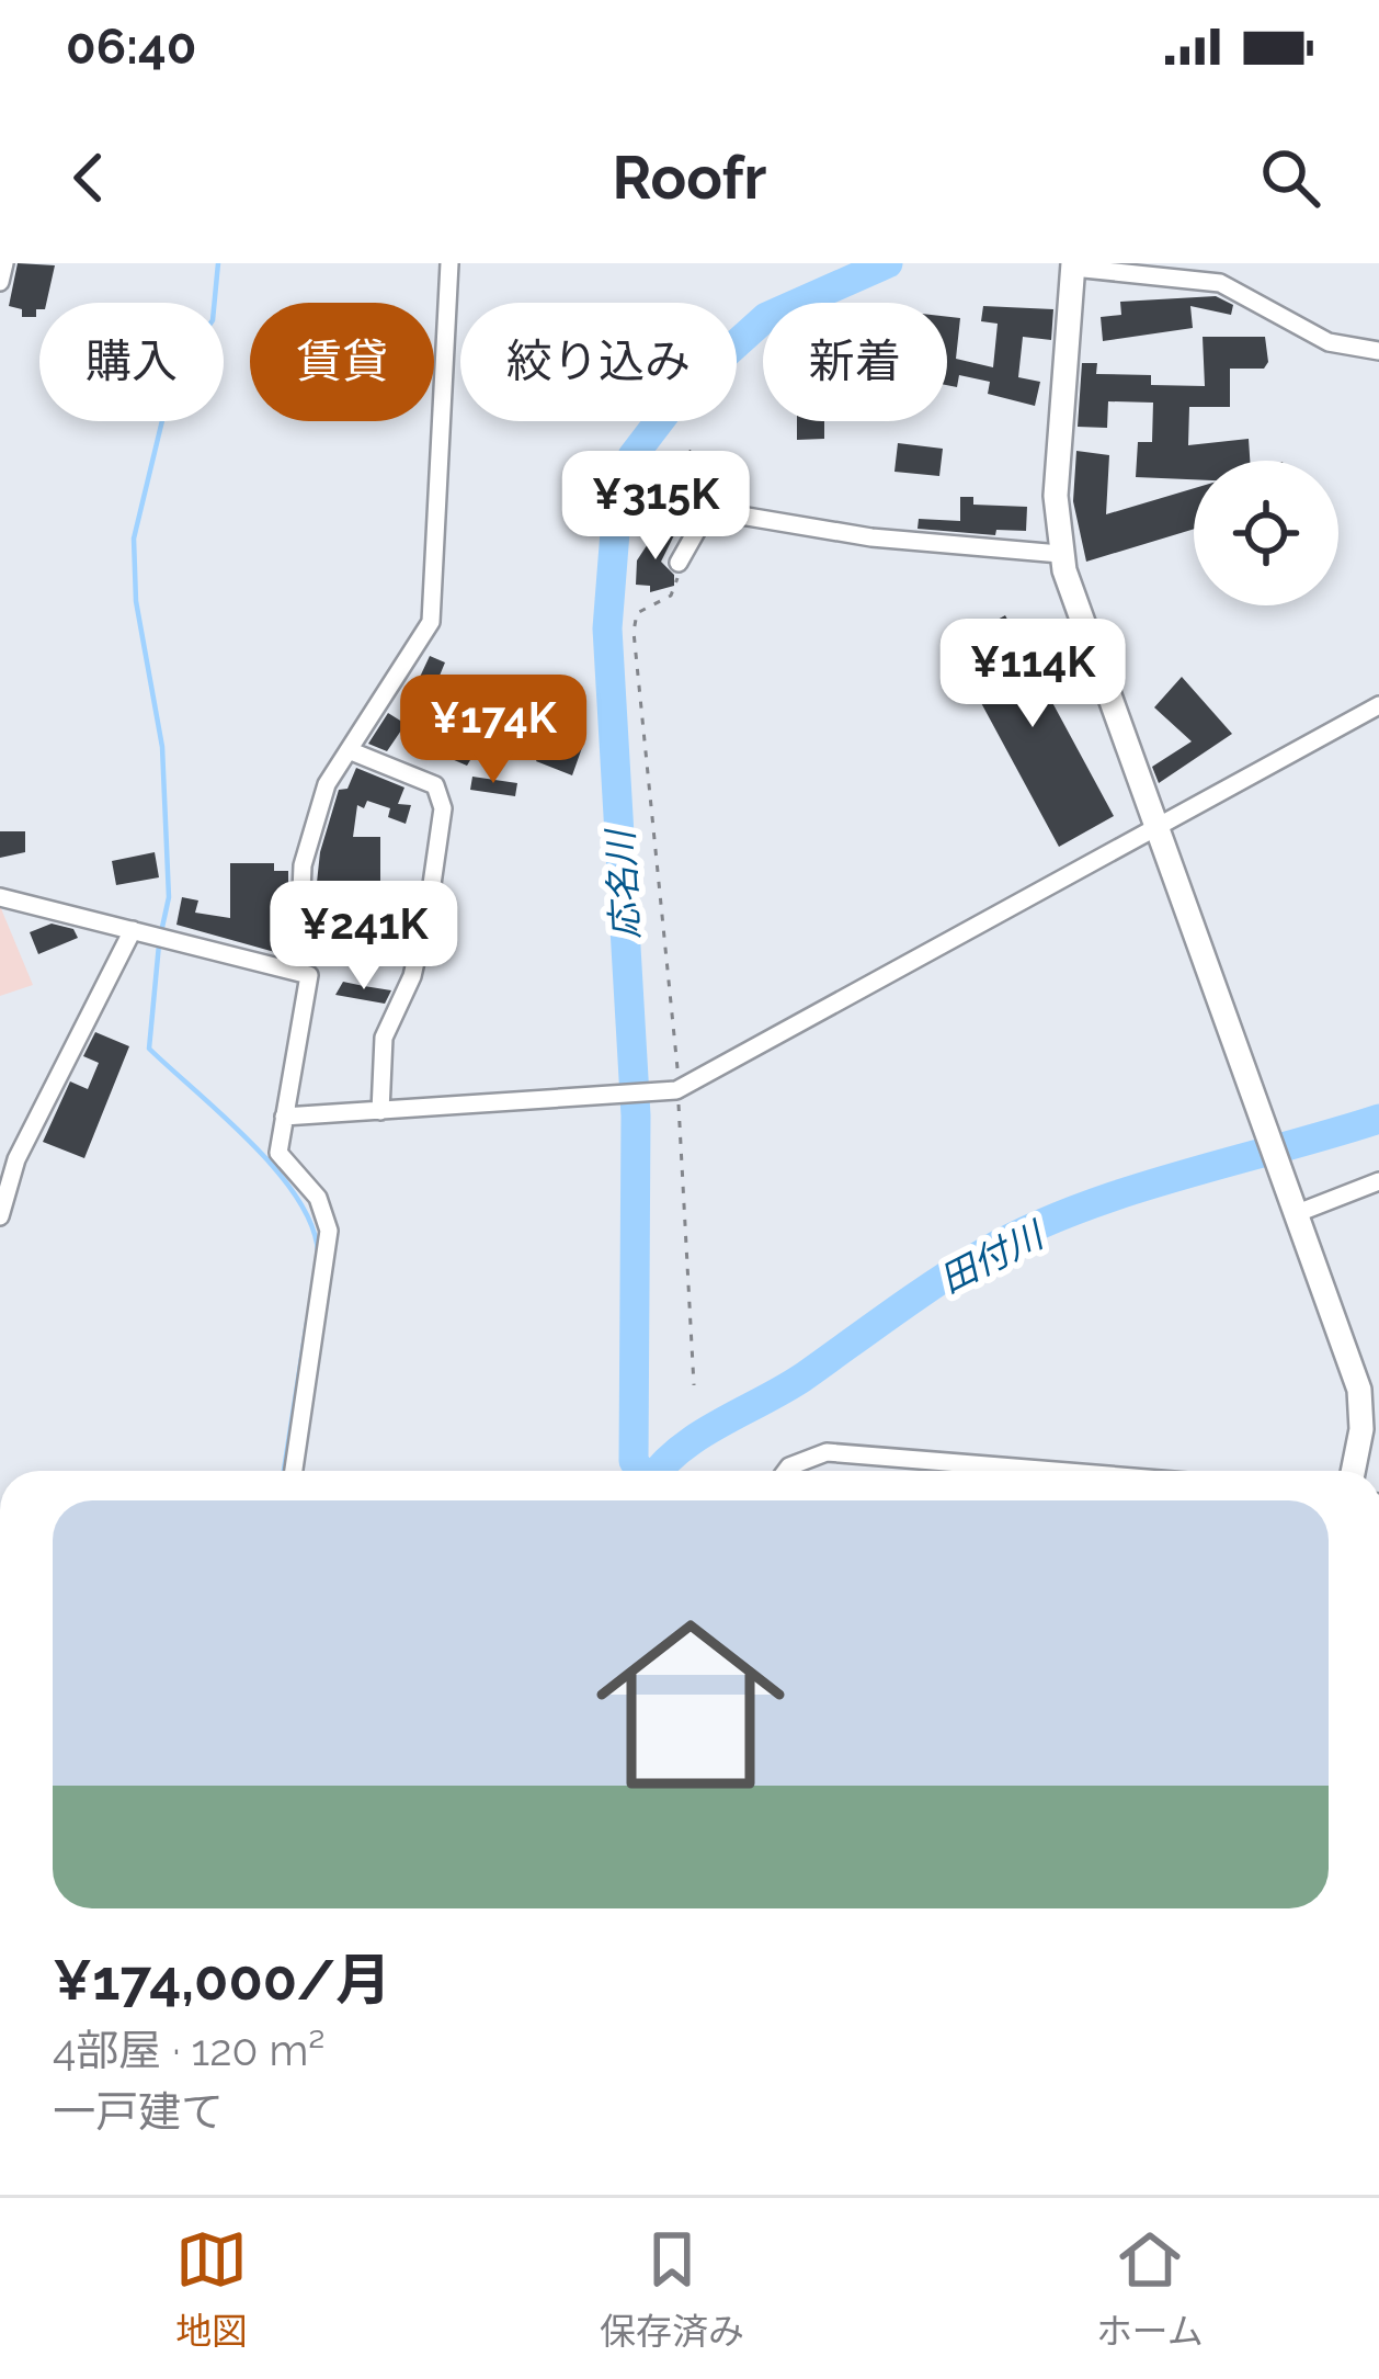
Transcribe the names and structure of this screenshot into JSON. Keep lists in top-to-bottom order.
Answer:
{
  "water": ["応名川", "田付川"],
  "page": {
    "status": "06:40",
    "header": "Roofr",
    "chip": [
      "購入",
      "賃貸",
      "絞り込み",
      "新着"
    ],
    "price": [
      "¥315K",
      "¥114K",
      "¥174K",
      "¥241K"
    ],
    "list": [
      {
        "name": "¥174,000/月",
        "note": "4部屋 · 120 m² · 一戸建て"
      }
    ],
    "tabs": ["地図", "保存済み", "ホーム"]
  }
}
